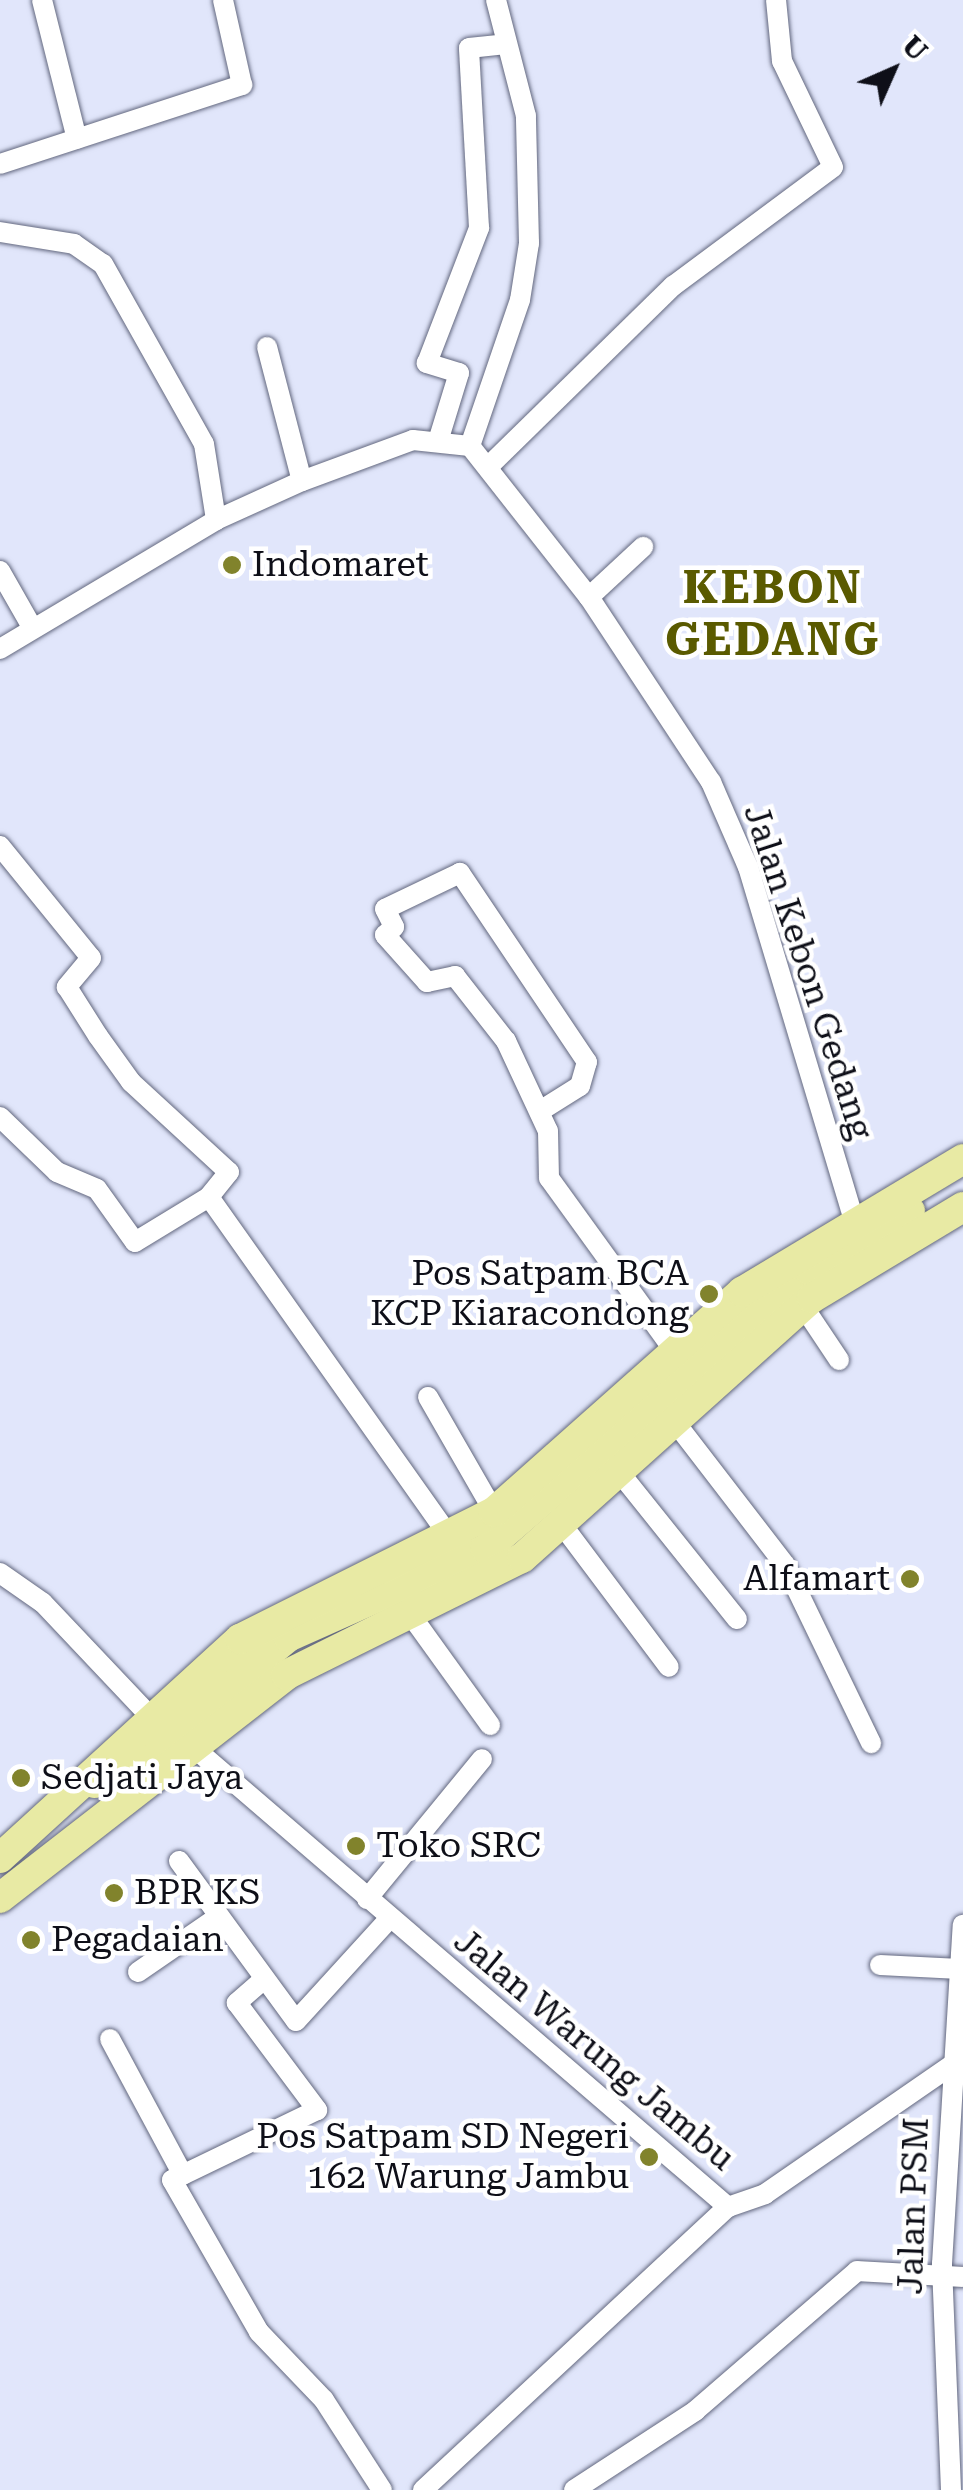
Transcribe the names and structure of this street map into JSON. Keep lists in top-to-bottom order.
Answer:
{
  "streets": {
    "street": ["Jalan Kebon Gedang", "Jalan Warung Jambu", "Jalan PSM"]
  },
  "districts": ["KEBON GEDANG"],
  "places": [
    "Indomaret",
    "Pos Satpam BCA KCP Kiaracondong",
    "Alfamart",
    "Sedjati Jaya",
    "Toko SRC",
    "BPR KS",
    "Pegadaian",
    "Pos Satpam SD Negeri 162 Warung Jambu"
  ],
  "north": "top right"
}
